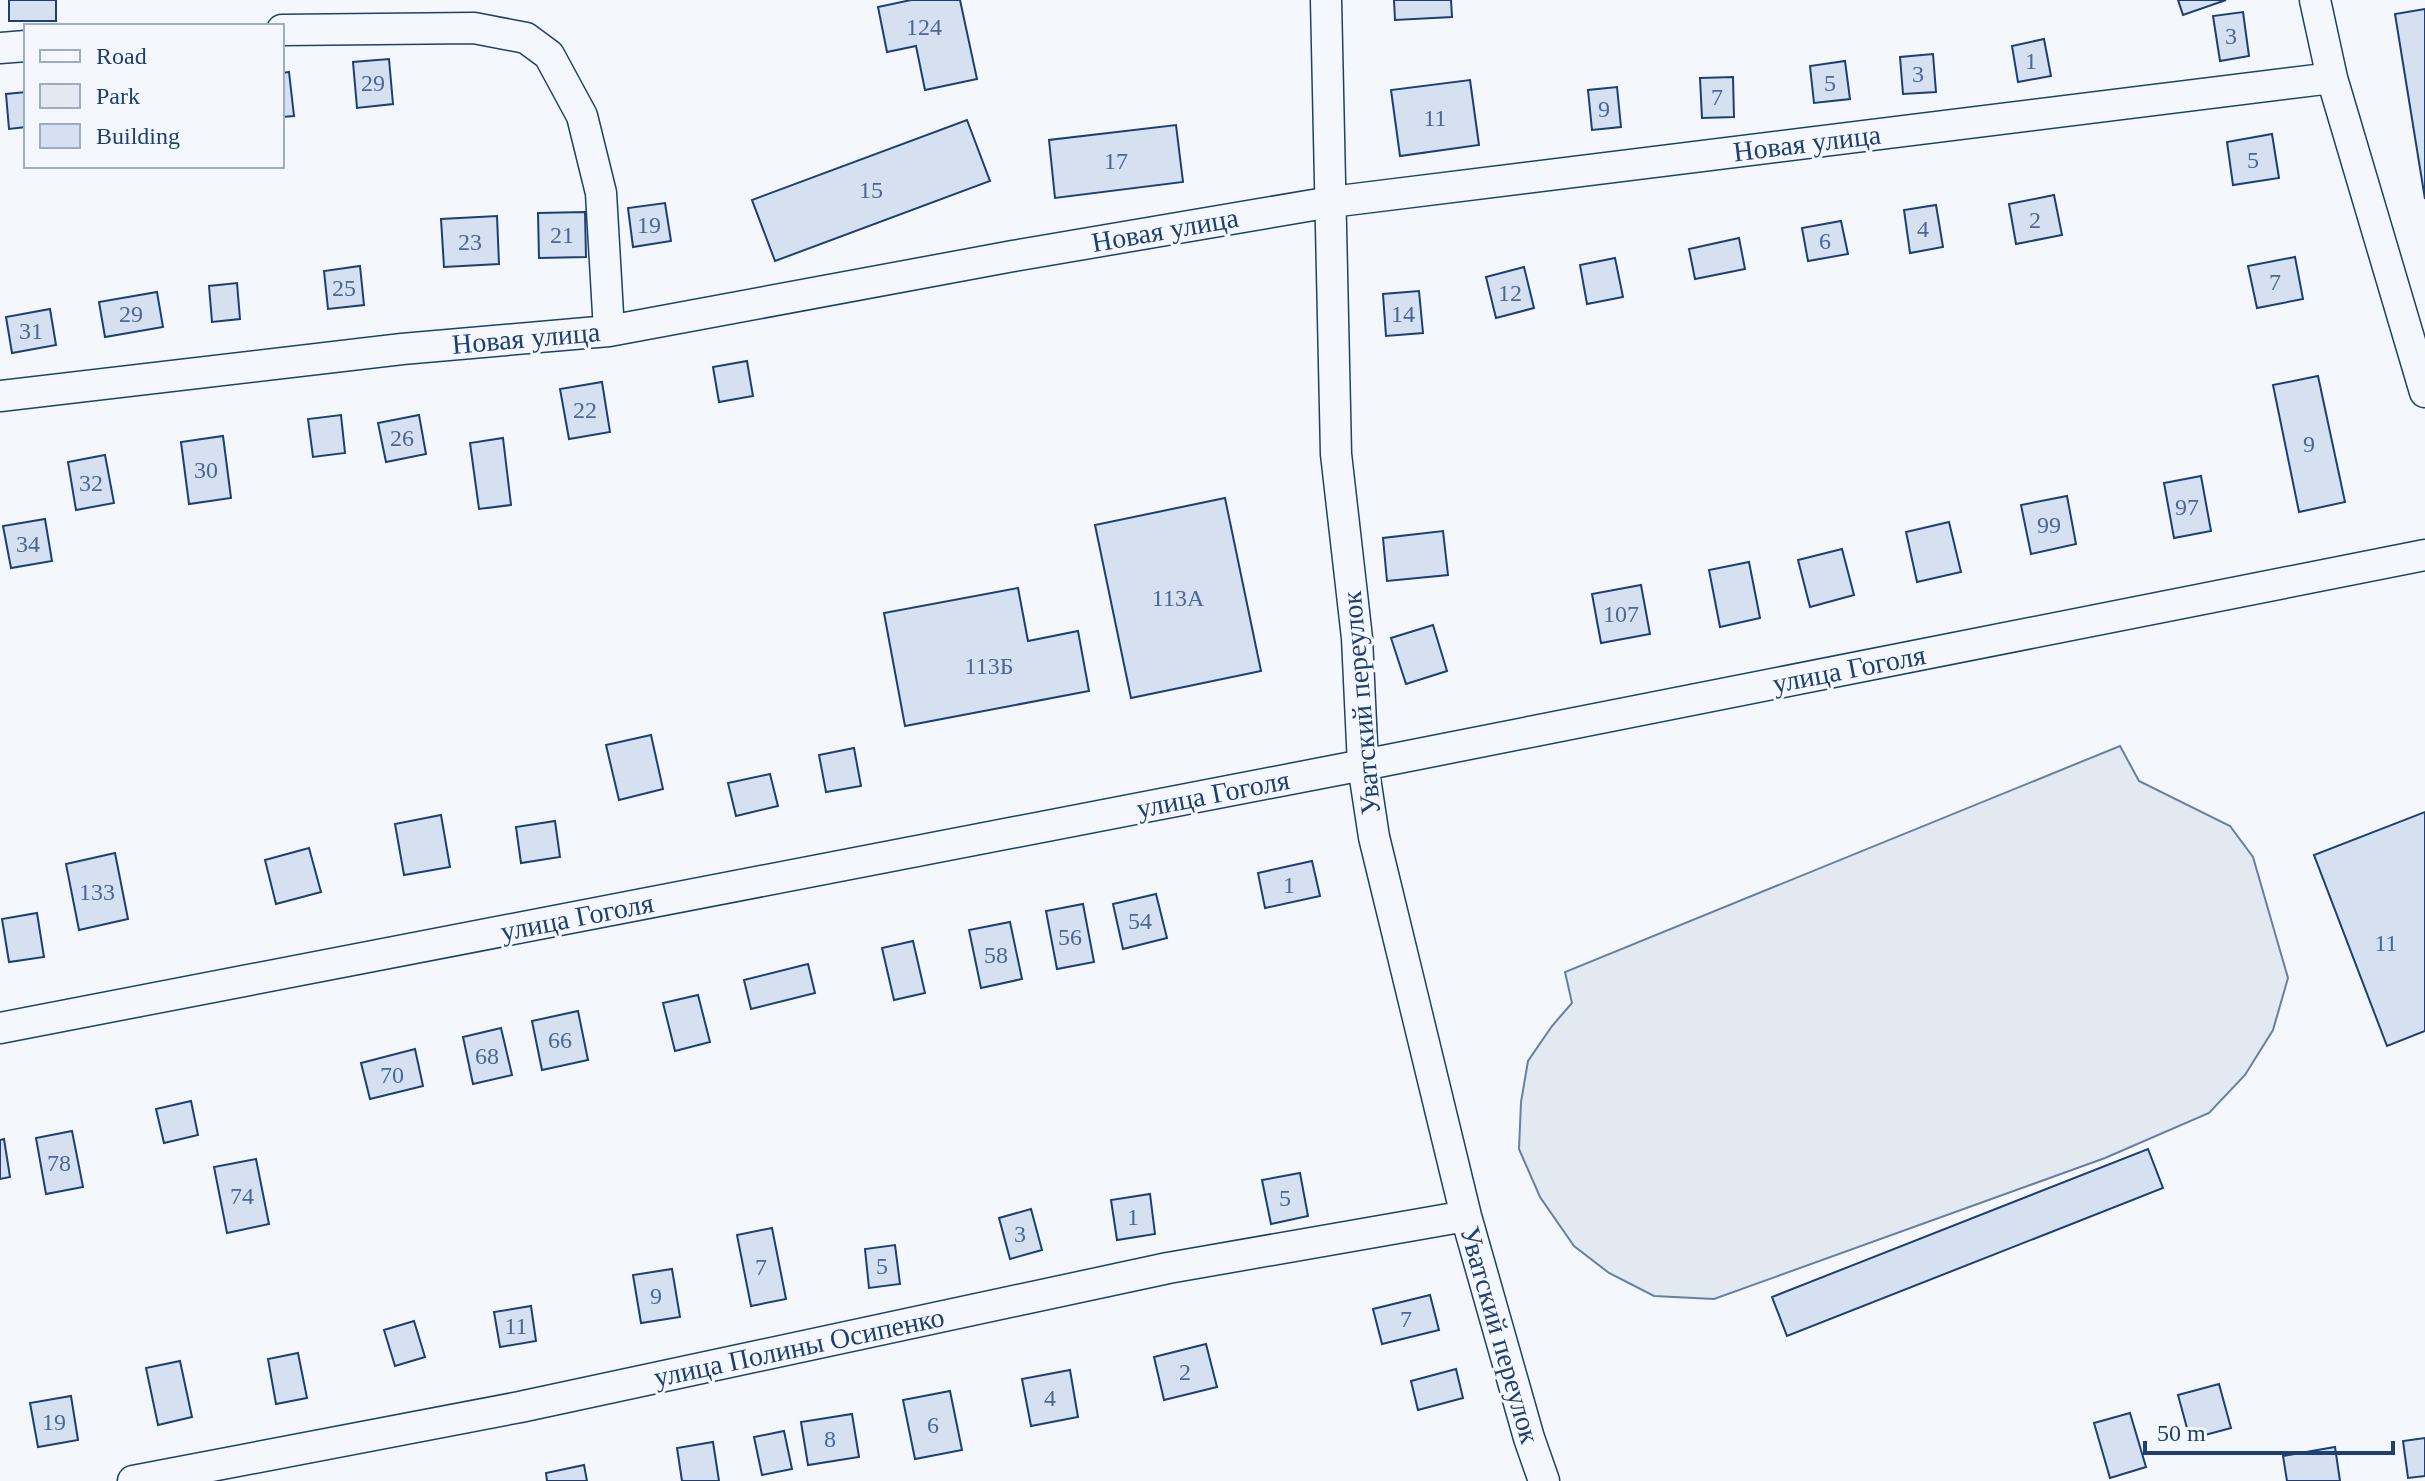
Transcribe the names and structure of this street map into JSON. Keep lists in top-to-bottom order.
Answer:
{
  "streets": {
    "street": [
      "Новая улица",
      "улица Гоголя",
      "Уватский переулок",
      "улица Полины Осипенко"
    ]
  },
  "crossings": [
    ["Новая улица", "Уватский переулок"],
    ["улица Гоголя", "Уватский переулок"],
    ["Уватский переулок", "улица Полины Осипенко"]
  ],
  "house_numbers": [
    "124",
    "3",
    "1",
    "3",
    "29",
    "5",
    "7",
    "9",
    "11",
    "5",
    "17",
    "15",
    "2",
    "19",
    "4",
    "21",
    "6",
    "23",
    "7",
    "25",
    "12",
    "29",
    "14",
    "31",
    "22",
    "26",
    "9",
    "30",
    "32",
    "97",
    "99",
    "34",
    "113А",
    "107",
    "113Б",
    "1",
    "133",
    "54",
    "56",
    "11",
    "58",
    "66",
    "68",
    "70",
    "78",
    "74",
    "5",
    "1",
    "3",
    "5",
    "7",
    "9",
    "7",
    "11",
    "2",
    "4",
    "19",
    "6",
    "8"
  ],
  "legend": ["Road", "Park", "Building"],
  "scale_bar": "50 m"
}
